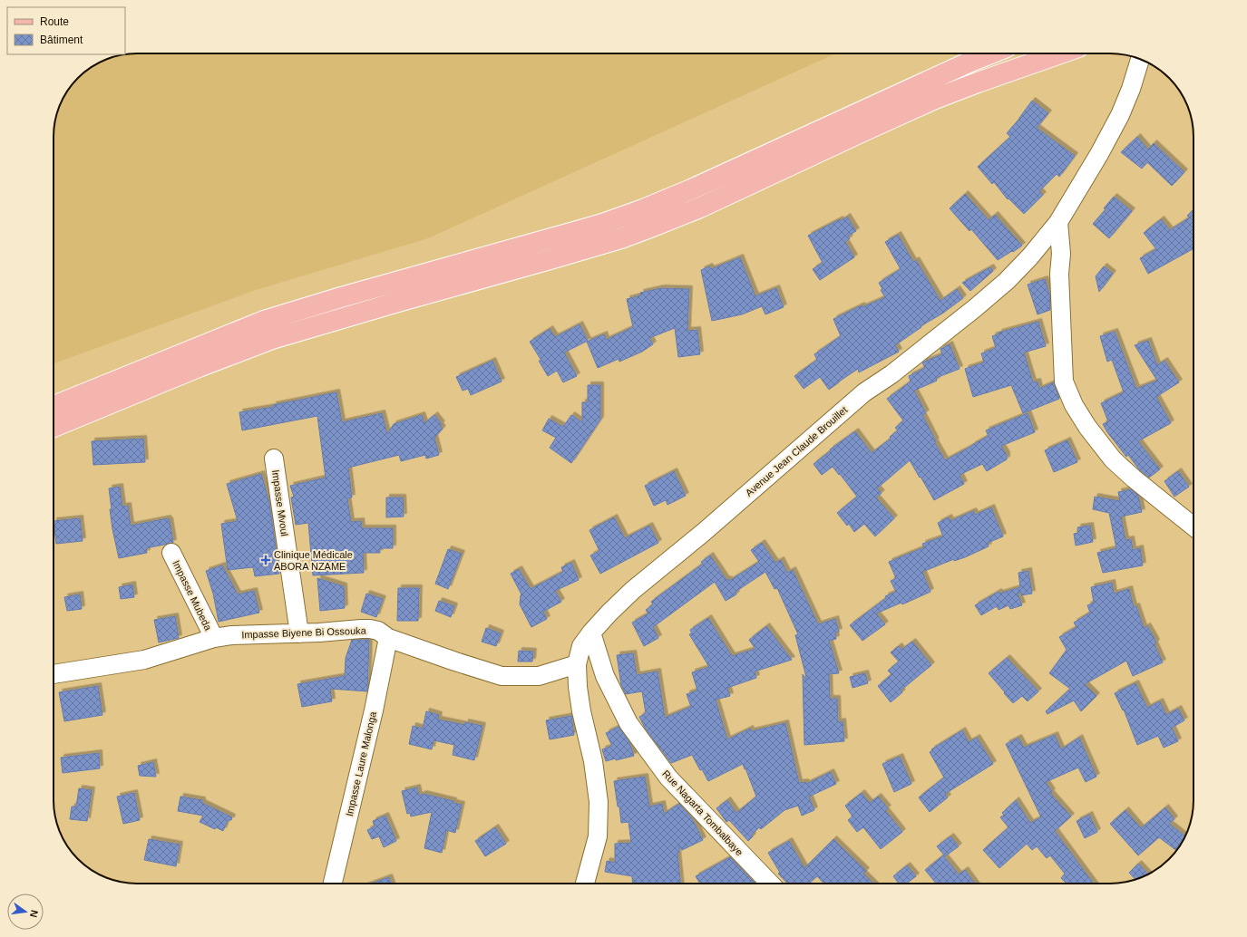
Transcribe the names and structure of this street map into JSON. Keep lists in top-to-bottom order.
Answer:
{
  "streets": {
    "street": [
      "Avenue Jean Claude Brouillet",
      "Impasse Mvoul",
      "Impasse Mubeda",
      "Impasse Biyene Bi Ossouka",
      "Impasse Laure Malonga",
      "Rue Nagarta Tombalbaye"
    ]
  },
  "crossings": [
    ["Avenue Jean Claude Brouillet", "Impasse Biyene Bi Ossouka"],
    ["Avenue Jean Claude Brouillet", "Rue Nagarta Tombalbaye"],
    ["Impasse Mvoul", "Impasse Biyene Bi Ossouka"],
    ["Impasse Mubeda", "Impasse Biyene Bi Ossouka"],
    ["Impasse Biyene Bi Ossouka", "Impasse Laure Malonga"]
  ],
  "places": {
    "health": ["Clinique Médicale ABORA NZAME"]
  },
  "legend": ["Route", "Bâtiment"],
  "north": "right"
}
